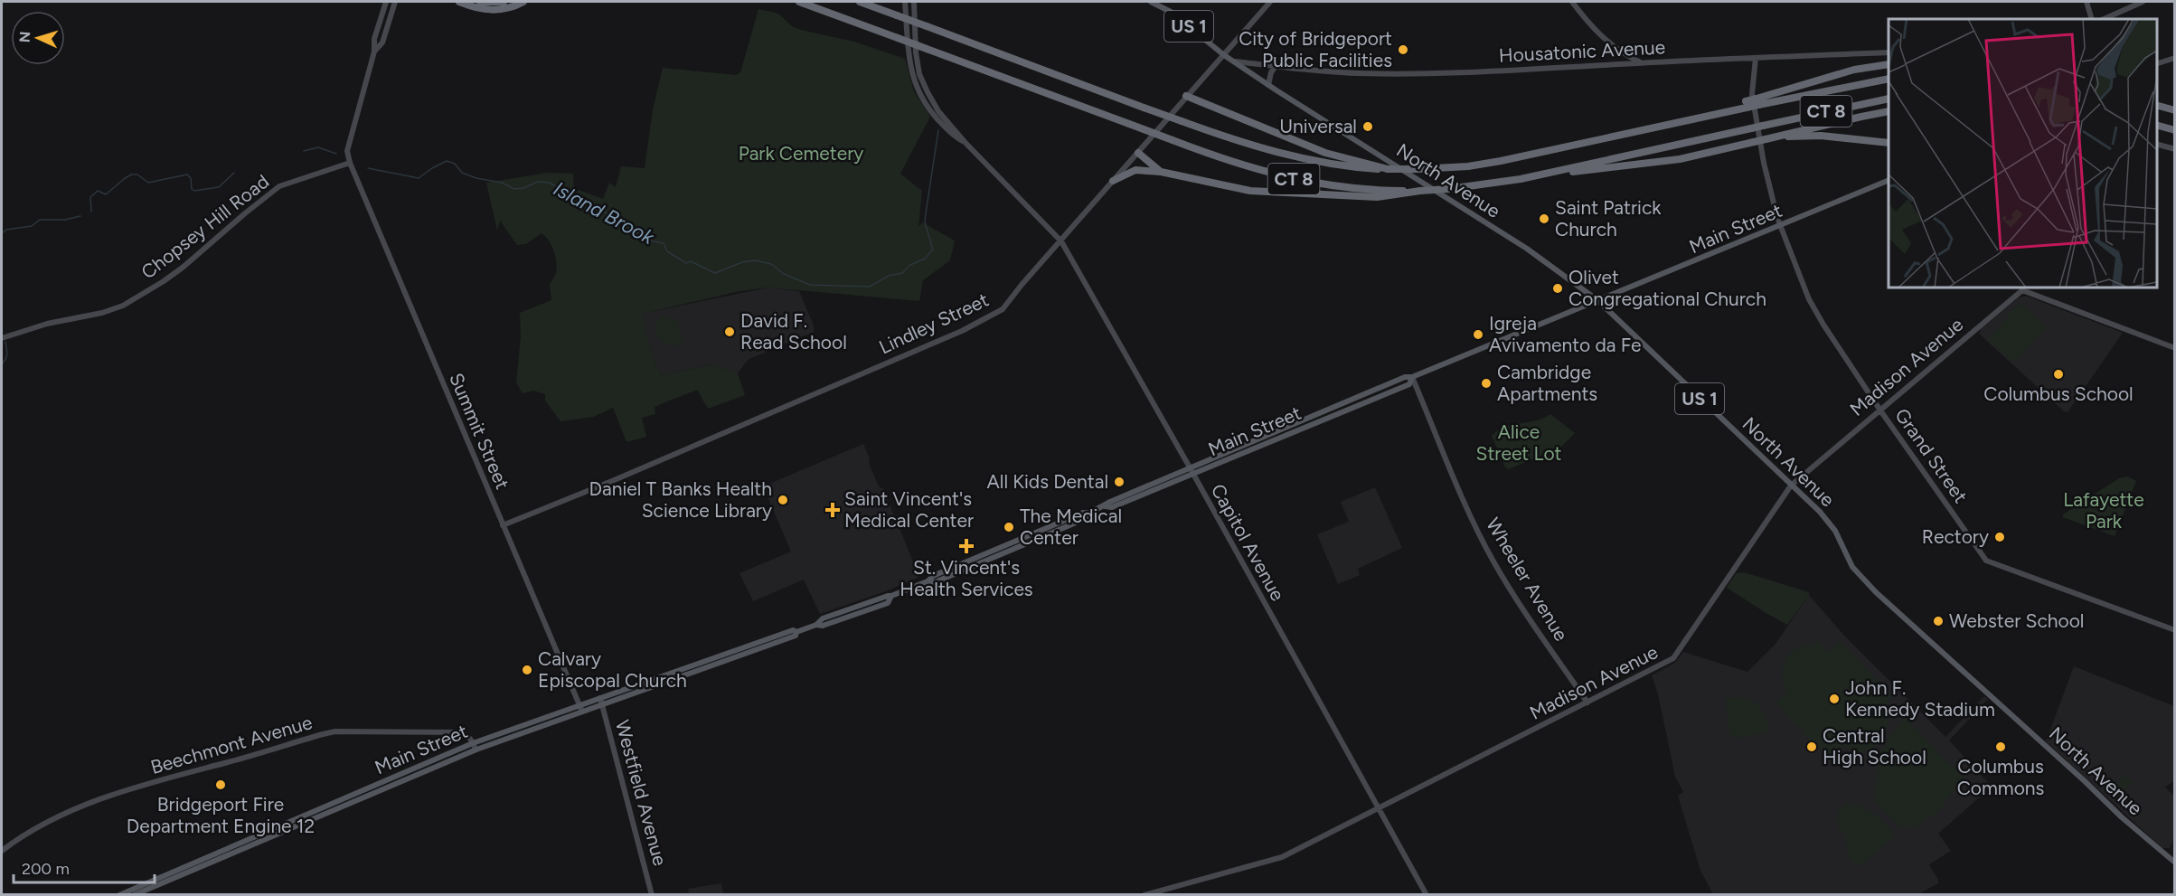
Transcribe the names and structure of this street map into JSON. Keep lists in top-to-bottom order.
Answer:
{
  "streets": {
    "highway": ["CT 8"],
    "main road": [
      "US 1",
      "Housatonic Avenue",
      "North Avenue",
      "Chopsey Hill Road",
      "Main Street",
      "Lindley Street",
      "Madison Avenue",
      "Summit Street",
      "Grand Street",
      "Capitol Avenue",
      "Wheeler Avenue",
      "Beechmont Avenue",
      "Westfield Avenue"
    ]
  },
  "crossings": [
    ["Housatonic Avenue", "North Avenue"],
    ["Housatonic Avenue", "Grand Street"],
    ["North Avenue", "Main Street"],
    ["North Avenue", "Lindley Street"],
    ["North Avenue", "Madison Avenue"],
    ["Chopsey Hill Road", "Summit Street"],
    ["Main Street", "Summit Street"],
    ["Main Street", "Grand Street"],
    ["Main Street", "Capitol Avenue"],
    ["Main Street", "Wheeler Avenue"],
    ["Main Street", "Beechmont Avenue"],
    ["Main Street", "Westfield Avenue"],
    ["Lindley Street", "Summit Street"],
    ["Lindley Street", "Capitol Avenue"],
    ["Madison Avenue", "Grand Street"],
    ["Madison Avenue", "Capitol Avenue"],
    ["Madison Avenue", "Wheeler Avenue"]
  ],
  "water": ["Island Brook"],
  "parks": ["Park Cemetery", "Alice Street Lot", "Lafayette Park"],
  "places": {
    "other": [
      "City of Bridgeport Public Facilities",
      "Universal",
      "Saint Patrick Church",
      "Olivet Congregational Church",
      "David F. Read School",
      "Igreja Avivamento da Fe",
      "Columbus School",
      "Cambridge Apartments",
      "All Kids Dental",
      "Daniel T Banks Health Science Library",
      "The Medical Center",
      "Rectory",
      "Webster School",
      "Calvary Episcopal Church",
      "John F. Kennedy Stadium",
      "Central High School",
      "Columbus Commons",
      "Bridgeport Fire Department Engine 12"
    ],
    "health": ["Saint Vincent's Medical Center", "St. Vincent's Health Services"]
  },
  "scale_bar": "200 m",
  "north": "left"
}
